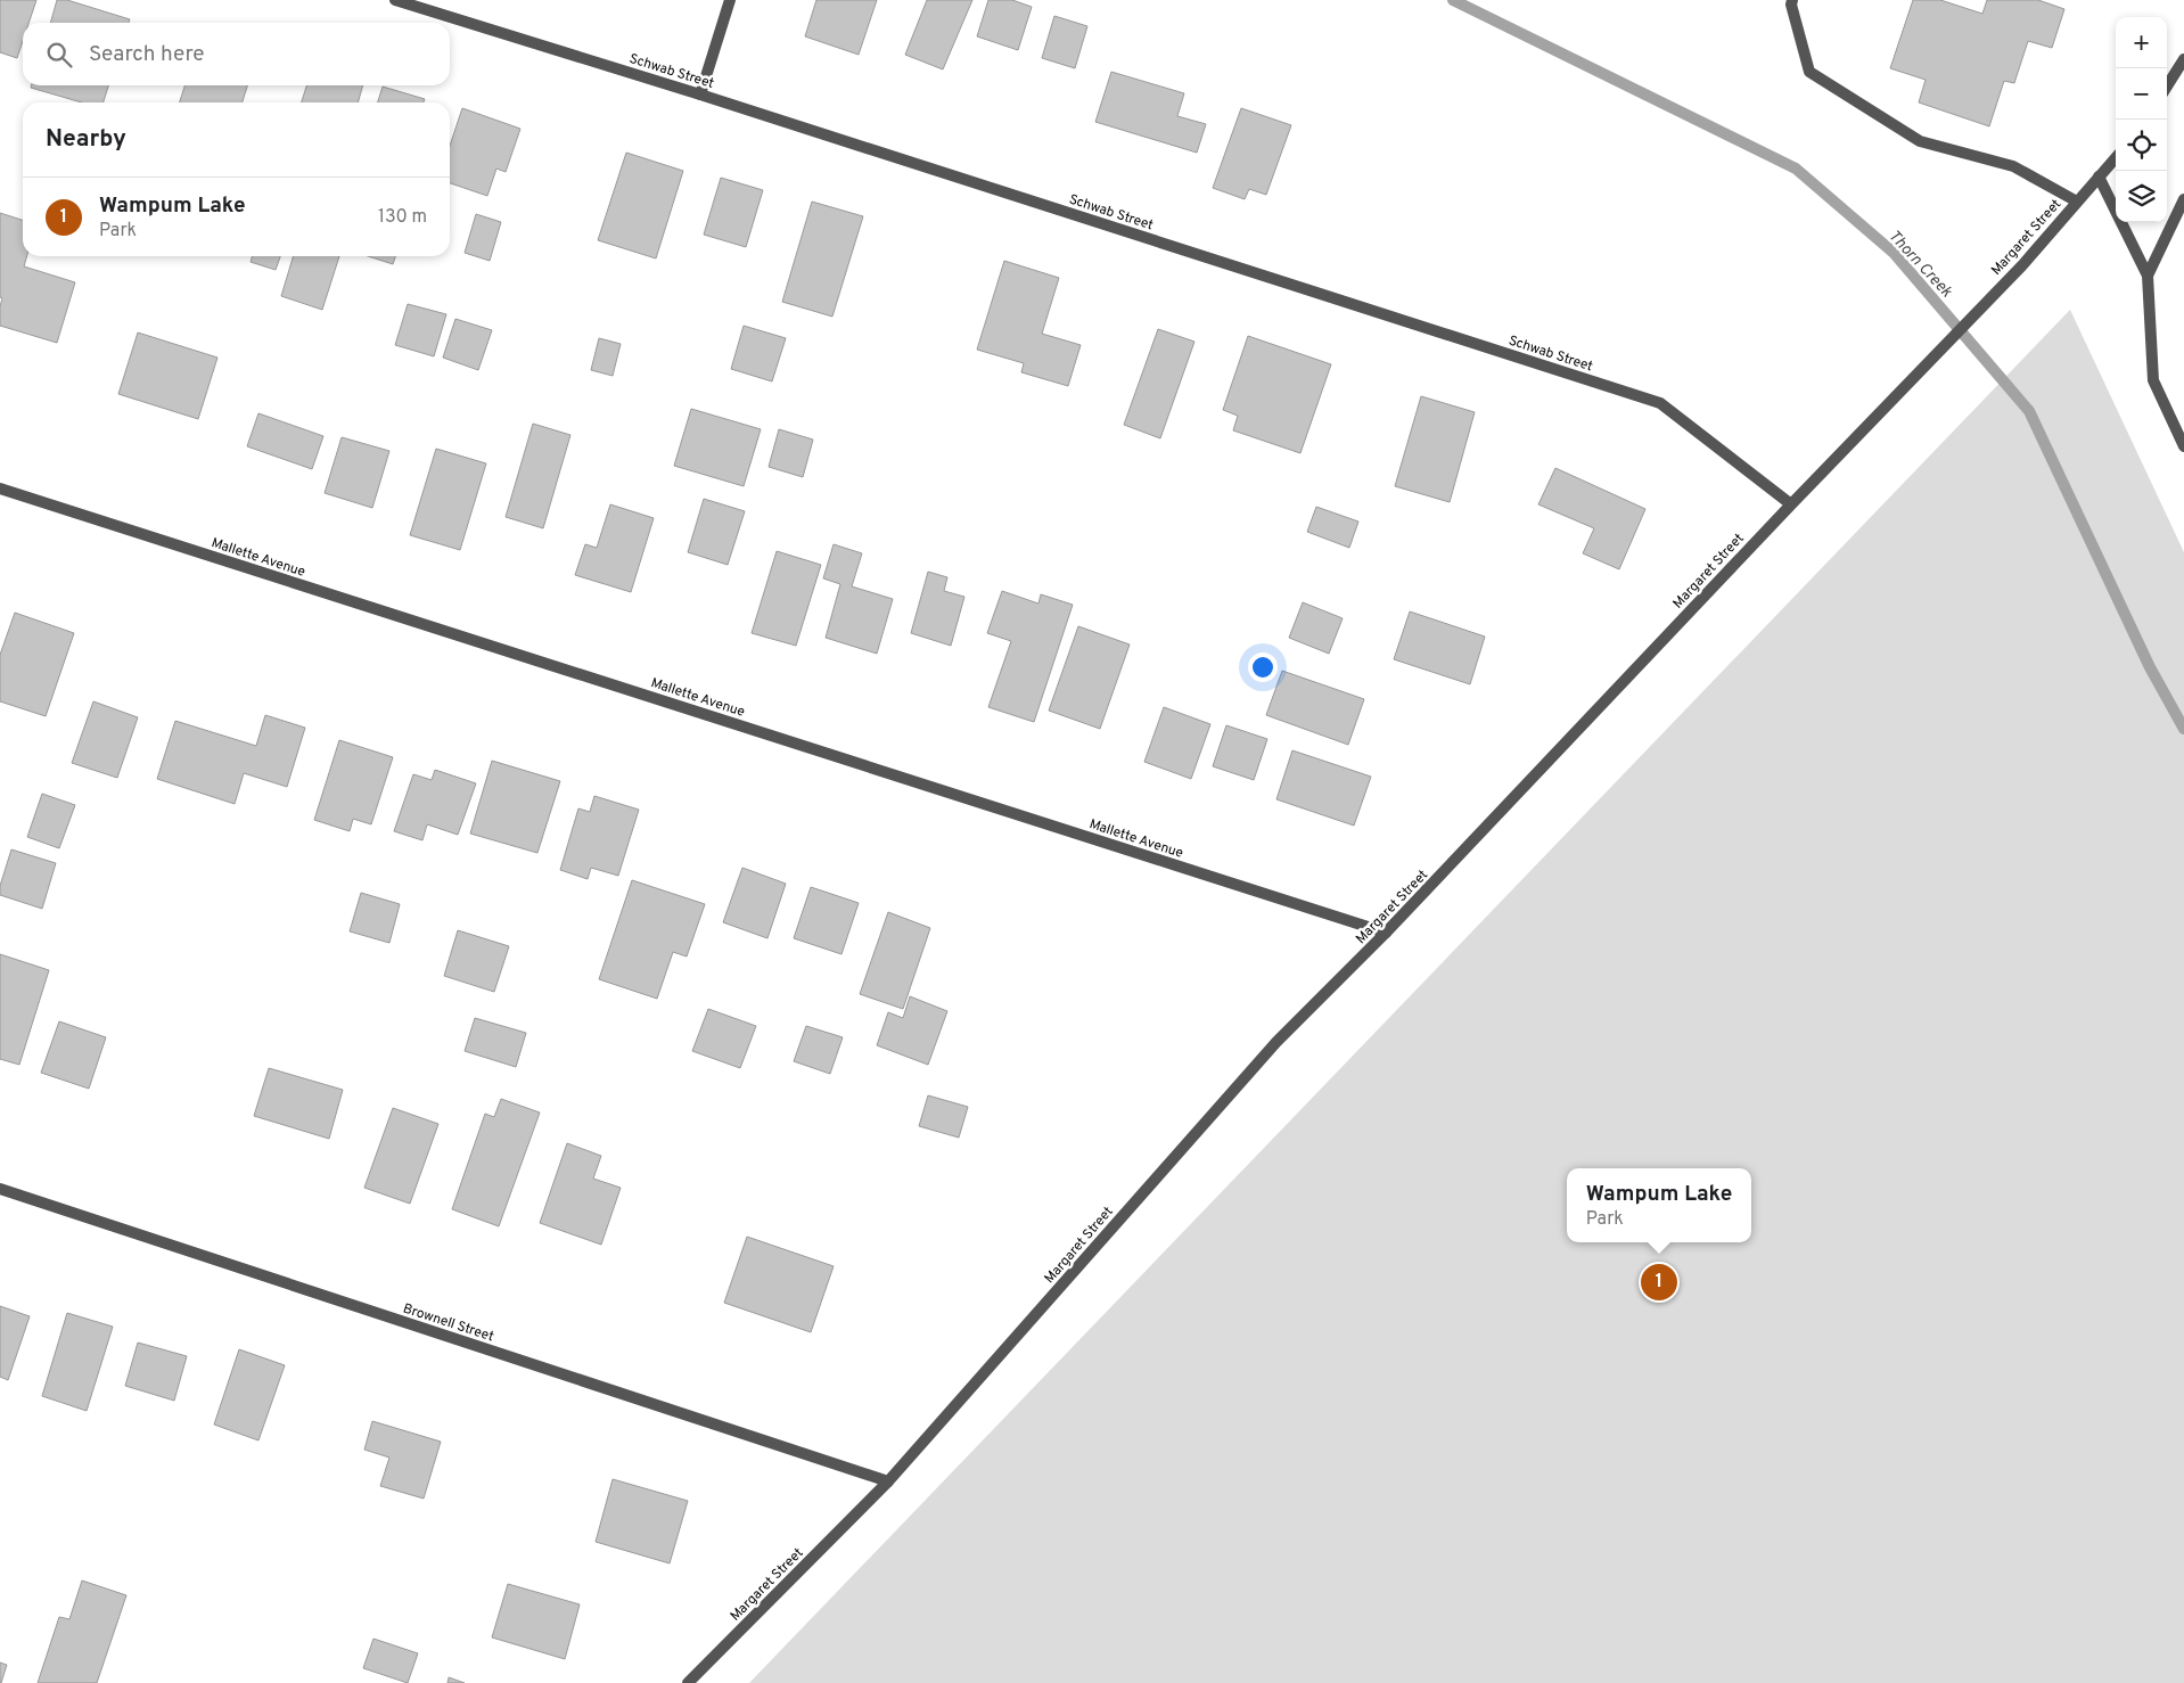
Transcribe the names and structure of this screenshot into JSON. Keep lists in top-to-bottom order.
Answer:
{
  "streets": {
    "street": [
      "Schwab Street",
      "Margaret Street",
      "Mallette Avenue",
      "Brownell Street"
    ]
  },
  "crossings": [
    ["Schwab Street", "Margaret Street"],
    ["Margaret Street", "Mallette Avenue"],
    ["Margaret Street", "Brownell Street"]
  ],
  "water": ["Thorn Creek"],
  "page": {
    "map_buttons": ["+", "−"],
    "search": "Search here",
    "heading": "Nearby",
    "list": [
      {
        "mark": "1",
        "name": "Wampum Lake",
        "note": "Park",
        "value": "130 m"
      }
    ],
    "popup": ["Wampum Lake", "Park"],
    "pins": "1"
  }
}
